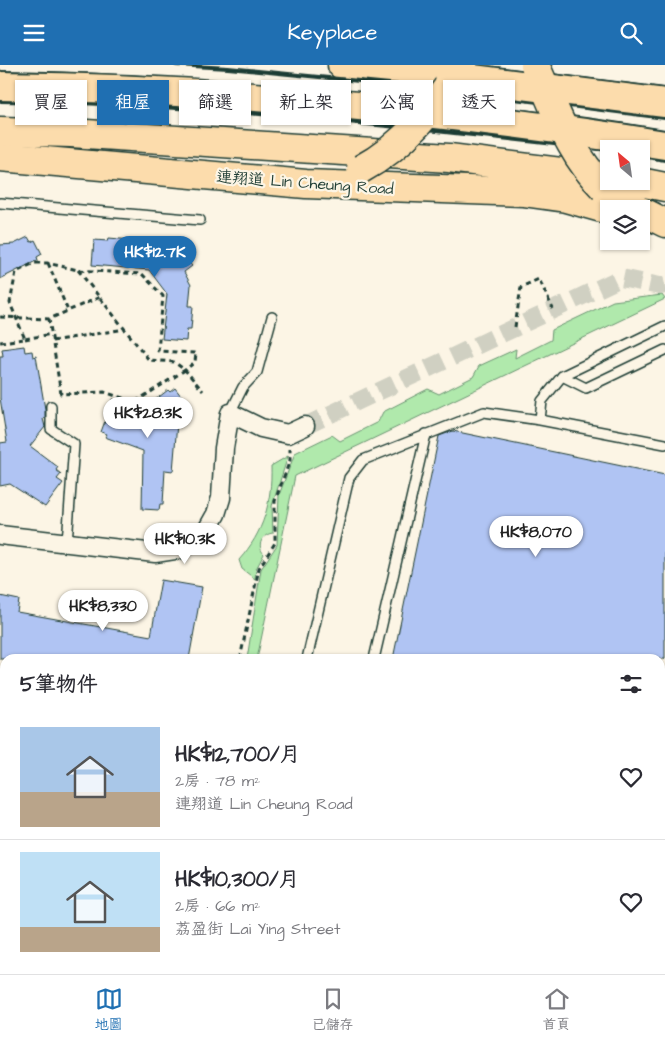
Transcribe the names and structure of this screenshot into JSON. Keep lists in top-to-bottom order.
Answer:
{
  "streets": {
    "main road": ["連翔道 Lin Cheung Road"]
  },
  "north": "top left",
  "page": {
    "header": "Keyplace",
    "chip": [
      "買屋",
      "租屋",
      "篩選",
      "新上架",
      "公寓",
      "透天"
    ],
    "price": [
      "HK$12.7K",
      "HK$28.3K",
      "HK$8,070",
      "HK$10.3K",
      "HK$8,330"
    ],
    "heading": "5筆物件",
    "list": [
      {
        "name": "HK$12,700/月",
        "note": "2房 · 78 m² · 連翔道 Lin Cheung Road"
      },
      {
        "name": "HK$10,300/月",
        "note": "2房 · 66 m² · 荔盈街 Lai Ying Street"
      }
    ],
    "tabs": ["地圖", "已儲存", "首頁"]
  }
}
